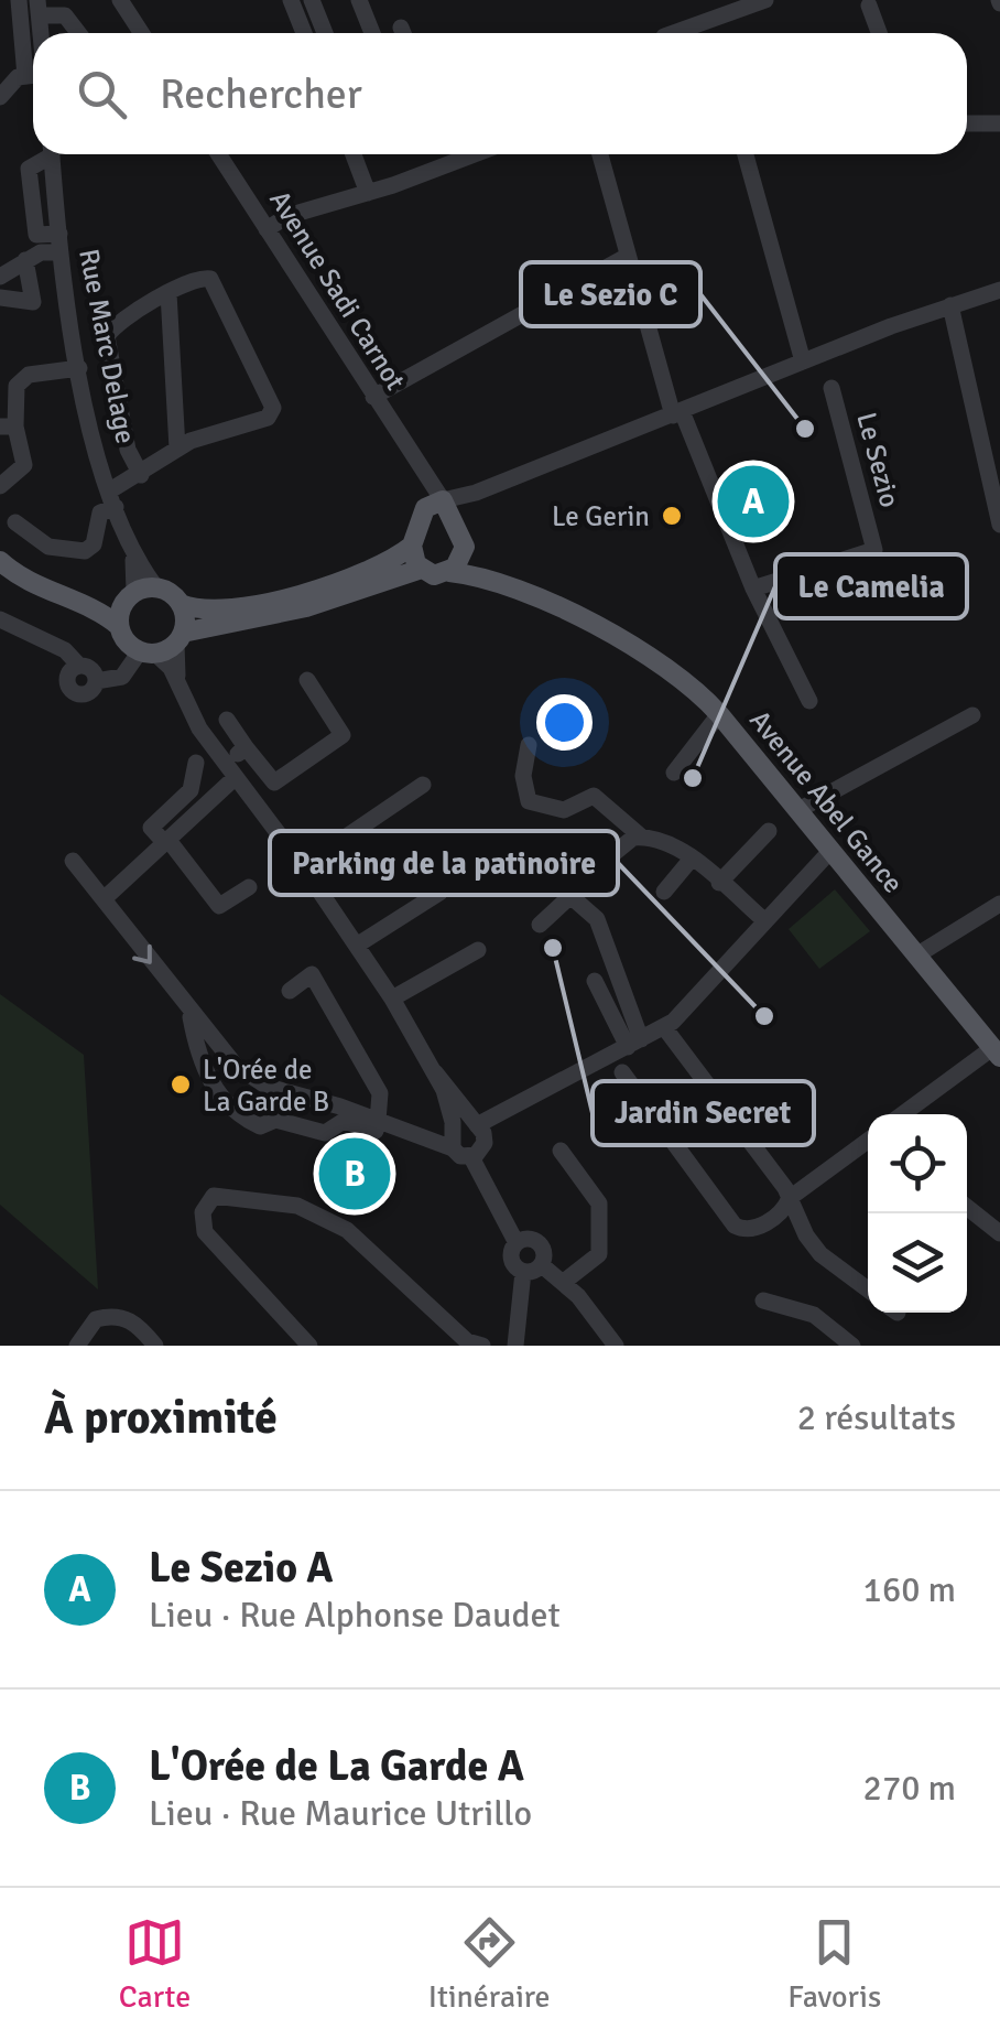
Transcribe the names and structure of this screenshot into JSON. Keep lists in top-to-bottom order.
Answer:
{
  "streets": {
    "main road": ["Avenue Abel Gance"],
    "street": ["Avenue Sadi Carnot", "Rue Marc Delage", "Le Sezio"]
  },
  "places": [
    "Le Sezio C",
    "Le Gerin",
    "Le Camelia",
    "Jardin Secret",
    "Parking de la patinoire",
    "L'Orée de La Garde B"
  ],
  "page": {
    "search": "Rechercher",
    "pins": ["A", "B"],
    "heading": ["À proximité", "2 résultats"],
    "list": [
      {
        "mark": "A",
        "name": "Le Sezio A",
        "note": "Lieu · Rue Alphonse Daudet",
        "value": "160 m"
      },
      {
        "mark": "B",
        "name": "L'Orée de La Garde A",
        "note": "Lieu · Rue Maurice Utrillo",
        "value": "270 m"
      }
    ],
    "nav": ["Carte", "Itinéraire", "Favoris"]
  }
}
